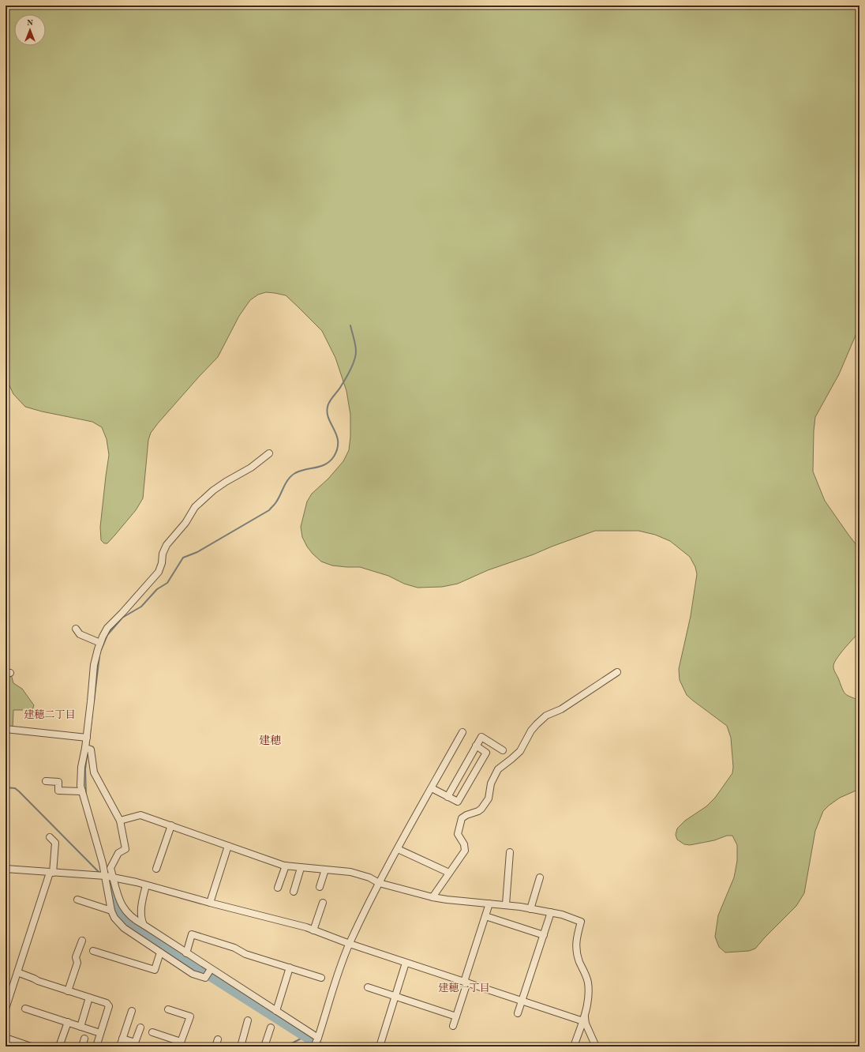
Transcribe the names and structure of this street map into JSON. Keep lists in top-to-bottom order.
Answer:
{
  "districts": ["建穂二丁目", "建穂", "建穂一丁目"],
  "north": "top"
}
